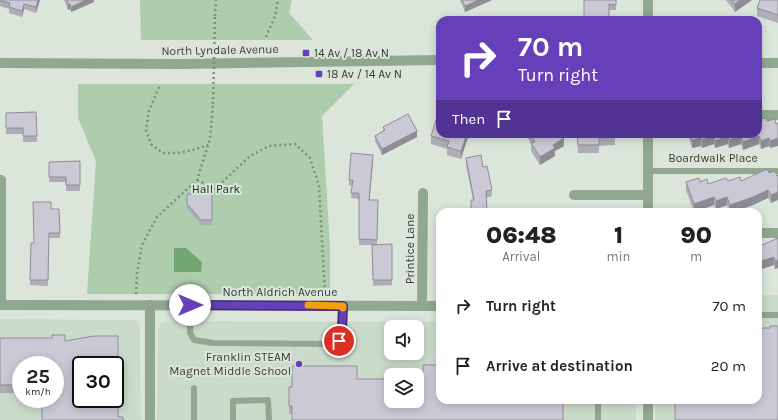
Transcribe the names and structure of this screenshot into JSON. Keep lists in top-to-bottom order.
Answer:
{
  "streets": {
    "street": ["North Lyndale Avenue", "Printice Lane", "North Aldrich Avenue"],
    "lane": ["Boardwalk Place"]
  },
  "crossings": [
    ["Printice Lane", "North Aldrich Avenue"]
  ],
  "parks": ["Hall Park"],
  "places": {
    "transit": ["14 Av / 18 Av N", "18 Av / 14 Av N"],
    "other": ["Franklin STEAM Magnet Middle School"]
  },
  "page": {
    "turn": ["70 m", "Turn right"],
    "then": "Then",
    "eta": [
      "06:48",
      "Arrival",
      "1",
      "min",
      "90",
      "m"
    ],
    "list": [
      {
        "name": "Turn right",
        "value": "70 m"
      },
      {
        "name": "Arrive at destination",
        "value": "20 m"
      }
    ],
    "speed": "25 km/h",
    "limit": "30"
  }
}
